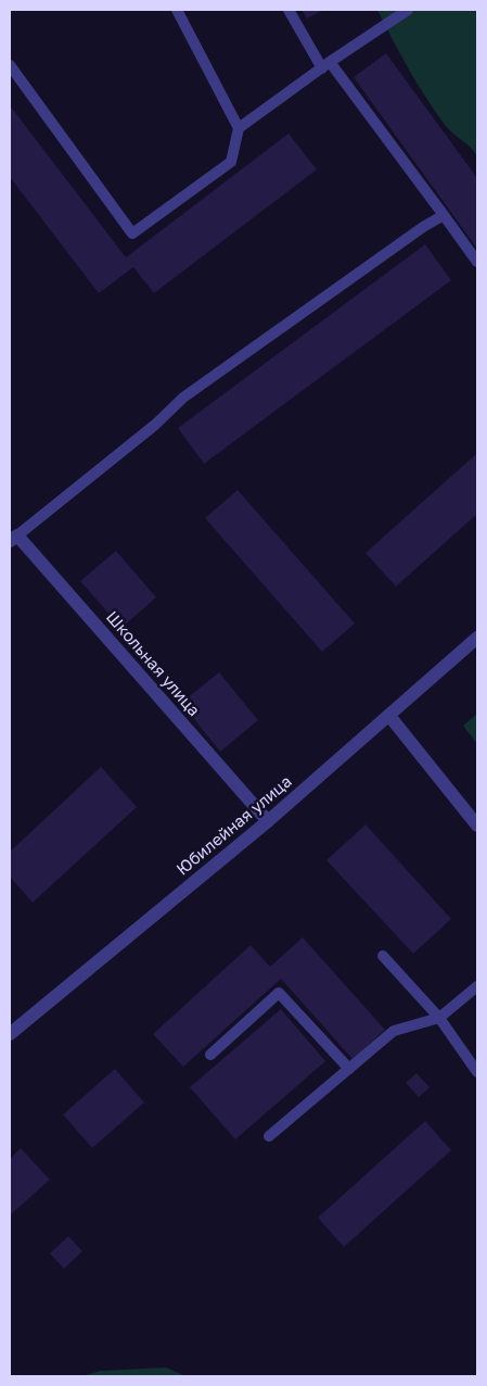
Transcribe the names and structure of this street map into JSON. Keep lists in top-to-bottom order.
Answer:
{
  "streets": {
    "street": ["Школьная улица", "Юбилейная улица"]
  },
  "crossings": [
    ["Школьная улица", "Юбилейная улица"]
  ]
}
